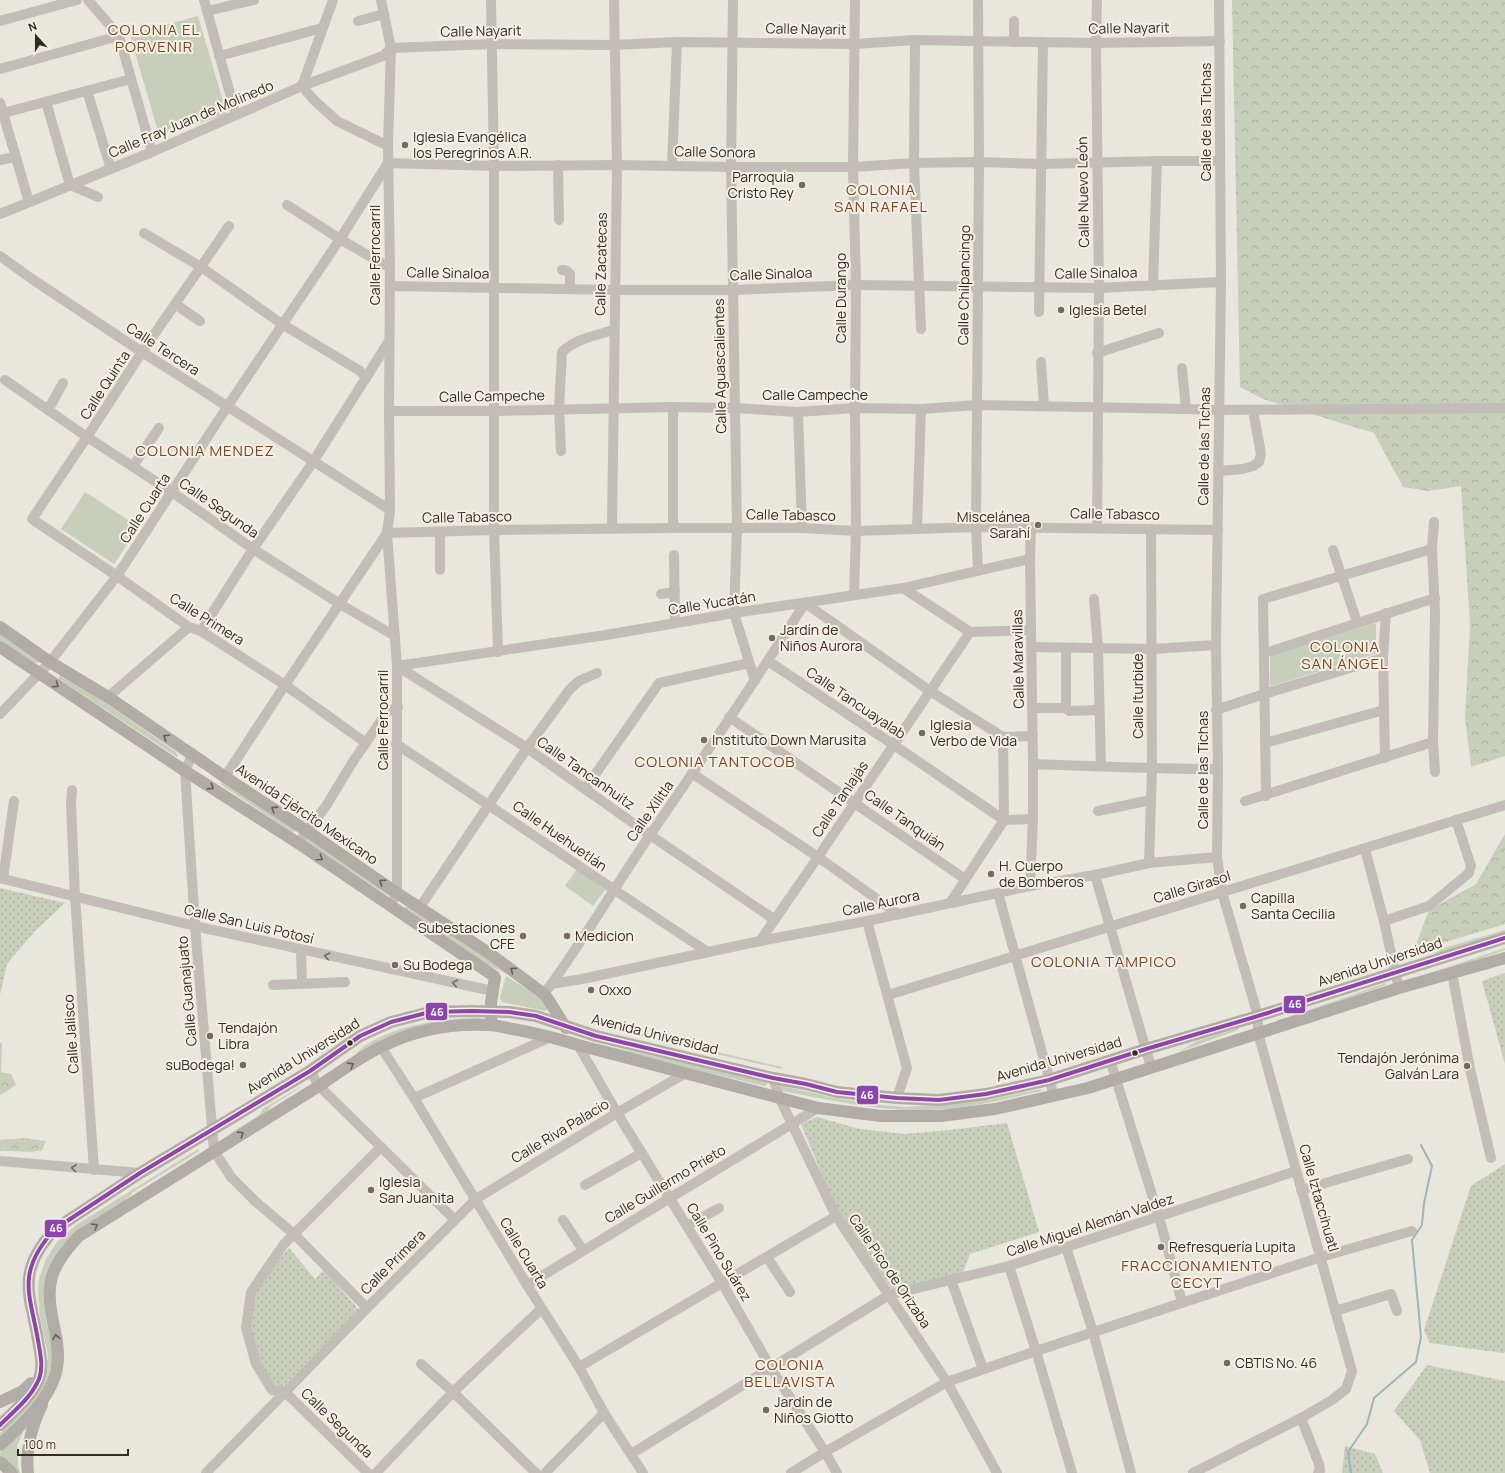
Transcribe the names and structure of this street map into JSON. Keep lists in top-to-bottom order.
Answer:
{
  "streets": {
    "main road": ["Avenida Ejército Mexicano", "Avenida Universidad"],
    "street": [
      "Calle Nayarit",
      "Calle Fray Juan de Molinedo",
      "Calle de las Tichas",
      "Calle Sonora",
      "Calle Nuevo León",
      "Calle Ferrocarril",
      "Calle Zacatecas",
      "Calle Sinaloa",
      "Calle Chilpancingo",
      "Calle Durango",
      "Calle Tercera",
      "Calle Aguascalientes",
      "Calle Quinta",
      "Calle Campeche",
      "Calle Cuarta",
      "Calle Segunda",
      "Calle Tabasco",
      "Calle Yucatán",
      "Calle Primera",
      "Calle Maravillas",
      "Calle Iturbide",
      "Calle Tancuayalab",
      "Calle Tancanhuitz",
      "Calle Tanlajás",
      "Calle Xilitla",
      "Calle Tanquián",
      "Calle Huehuetlán",
      "Calle Girasol",
      "Calle Aurora",
      "Calle San Luis Potosí",
      "Calle Guanajuato",
      "Calle Jalisco",
      "Calle Riva Palacio",
      "Calle Guillermo Prieto",
      "Calle Iztaccíhuatl",
      "Calle Miguel Alemán Valdez",
      "Calle Pino Suárez",
      "Calle Pico de Orizaba"
    ]
  },
  "crossings": [
    ["Calle Nayarit", "Calle Fray Juan de Molinedo"],
    ["Calle Nayarit", "Calle de las Tichas"],
    ["Calle Nayarit", "Calle Nuevo León"],
    ["Calle Nayarit", "Calle Ferrocarril"],
    ["Calle Nayarit", "Calle Zacatecas"],
    ["Calle Nayarit", "Calle Chilpancingo"],
    ["Calle Nayarit", "Calle Durango"],
    ["Calle Nayarit", "Calle Aguascalientes"],
    ["Calle Fray Juan de Molinedo", "Calle Ferrocarril"],
    ["Calle de las Tichas", "Calle Sonora"],
    ["Calle de las Tichas", "Calle Sinaloa"],
    ["Calle de las Tichas", "Calle Campeche"],
    ["Calle de las Tichas", "Calle Tabasco"],
    ["Calle de las Tichas", "Calle Girasol"],
    ["Calle de las Tichas", "Calle Aurora"],
    ["Calle de las Tichas", "Avenida Universidad"],
    ["Calle de las Tichas", "Calle Iztaccíhuatl"],
    ["Calle Sonora", "Calle Nuevo León"],
    ["Calle Sonora", "Calle Ferrocarril"],
    ["Calle Sonora", "Calle Zacatecas"],
    ["Calle Sonora", "Calle Sinaloa"],
    ["Calle Sonora", "Calle Chilpancingo"],
    ["Calle Sonora", "Calle Durango"],
    ["Calle Sonora", "Calle Aguascalientes"],
    ["Calle Sonora", "Calle Cuarta"],
    ["Calle Nuevo León", "Calle Sinaloa"],
    ["Calle Nuevo León", "Calle Campeche"],
    ["Calle Nuevo León", "Calle Tabasco"],
    ["Calle Ferrocarril", "Calle Sinaloa"],
    ["Calle Ferrocarril", "Calle Tercera"],
    ["Calle Ferrocarril", "Calle Campeche"],
    ["Calle Ferrocarril", "Calle Cuarta"],
    ["Calle Ferrocarril", "Calle Segunda"],
    ["Calle Ferrocarril", "Calle Tabasco"],
    ["Calle Ferrocarril", "Calle Yucatán"],
    ["Calle Ferrocarril", "Calle Tancanhuitz"],
    ["Calle Ferrocarril", "Avenida Ejército Mexicano"],
    ["Calle Ferrocarril", "Calle Huehuetlán"],
    ["Calle Zacatecas", "Calle Sinaloa"],
    ["Calle Zacatecas", "Calle Campeche"],
    ["Calle Zacatecas", "Calle Tabasco"],
    ["Calle Sinaloa", "Calle Chilpancingo"],
    ["Calle Sinaloa", "Calle Durango"],
    ["Calle Sinaloa", "Calle Aguascalientes"],
    ["Calle Chilpancingo", "Calle Campeche"],
    ["Calle Chilpancingo", "Calle Tabasco"],
    ["Calle Chilpancingo", "Calle Yucatán"],
    ["Calle Durango", "Calle Campeche"],
    ["Calle Durango", "Calle Tabasco"],
    ["Calle Durango", "Calle Yucatán"],
    ["Calle Tercera", "Calle Quinta"],
    ["Calle Tercera", "Calle Cuarta"],
    ["Calle Aguascalientes", "Calle Campeche"],
    ["Calle Aguascalientes", "Calle Tabasco"],
    ["Calle Aguascalientes", "Calle Yucatán"],
    ["Calle Aguascalientes", "Calle Xilitla"],
    ["Calle Quinta", "Calle Segunda"],
    ["Calle Quinta", "Calle Primera"],
    ["Calle Cuarta", "Calle Segunda"],
    ["Calle Cuarta", "Calle Primera"],
    ["Calle Cuarta", "Avenida Ejército Mexicano"],
    ["Calle Cuarta", "Calle Riva Palacio"],
    ["Calle Cuarta", "Calle Guillermo Prieto"],
    ["Calle Cuarta", "Calle Miguel Alemán Valdez"],
    ["Calle Segunda", "Calle Primera"],
    ["Calle Tabasco", "Calle Maravillas"],
    ["Calle Tabasco", "Calle Iturbide"],
    ["Calle Yucatán", "Calle Maravillas"],
    ["Calle Yucatán", "Calle Tancanhuitz"],
    ["Calle Yucatán", "Calle Xilitla"],
    ["Calle Primera", "Calle Riva Palacio"],
    ["Calle Maravillas", "Calle Aurora"],
    ["Calle Iturbide", "Calle Aurora"],
    ["Calle Tancuayalab", "Calle Tanlajás"],
    ["Calle Tancuayalab", "Calle Xilitla"],
    ["Calle Tancanhuitz", "Calle Tanlajás"],
    ["Calle Tancanhuitz", "Calle Xilitla"],
    ["Calle Tanlajás", "Calle Tanquián"],
    ["Calle Tanlajás", "Calle Aurora"],
    ["Calle Xilitla", "Avenida Ejército Mexicano"],
    ["Calle Xilitla", "Calle Tanquián"],
    ["Calle Xilitla", "Calle Huehuetlán"],
    ["Calle Xilitla", "Calle Aurora"],
    ["Avenida Ejército Mexicano", "Calle San Luis Potosí"],
    ["Avenida Ejército Mexicano", "Avenida Universidad"],
    ["Avenida Ejército Mexicano", "Calle Guanajuato"],
    ["Avenida Ejército Mexicano", "Calle Pino Suárez"],
    ["Calle Huehuetlán", "Calle Aurora"],
    ["Calle San Luis Potosí", "Calle Guanajuato"],
    ["Calle San Luis Potosí", "Calle Jalisco"],
    ["Avenida Universidad", "Calle Guanajuato"],
    ["Avenida Universidad", "Calle Iztaccíhuatl"],
    ["Avenida Universidad", "Calle Pico de Orizaba"],
    ["Calle Riva Palacio", "Calle Pino Suárez"],
    ["Calle Guillermo Prieto", "Calle Pino Suárez"],
    ["Calle Guillermo Prieto", "Calle Pico de Orizaba"],
    ["Calle Iztaccíhuatl", "Calle Miguel Alemán Valdez"],
    ["Calle Miguel Alemán Valdez", "Calle Pino Suárez"],
    ["Calle Miguel Alemán Valdez", "Calle Pico de Orizaba"]
  ],
  "one_way": ["Calle San Luis Potosí"],
  "districts": [
    "COLONIA EL PORVENIR",
    "COLONIA SAN RAFAEL",
    "COLONIA MENDEZ",
    "COLONIA SAN ÁNGEL",
    "COLONIA TANTOCOB",
    "COLONIA TAMPICO",
    "FRACCIONAMIENTO CECYT",
    "COLONIA BELLAVISTA"
  ],
  "places": [
    "Iglesia Evangélica los Peregrinos A.R.",
    "Parroquia Cristo Rey",
    "Iglesia Betel",
    "Miscelánea Sarahí",
    "Jardín de Niños Aurora",
    "Iglesia Verbo de Vida",
    "Instituto Down Marusita",
    "H. Cuerpo de Bomberos",
    "Capilla Santa Cecilia",
    "Subestaciones CFE",
    "Medicion",
    "Su Bodega",
    "Oxxo",
    "Tendajón Libra",
    "suBodega!",
    "Tendajón Jerónima Galván Lara",
    "Iglesia San Juanita",
    "Refresquería Lupita",
    "CBTIS No. 46",
    "Jardín de Niños Giotto"
  ],
  "lines": ["transit line 46"],
  "scale_bar": "100 m",
  "north": "top"
}
